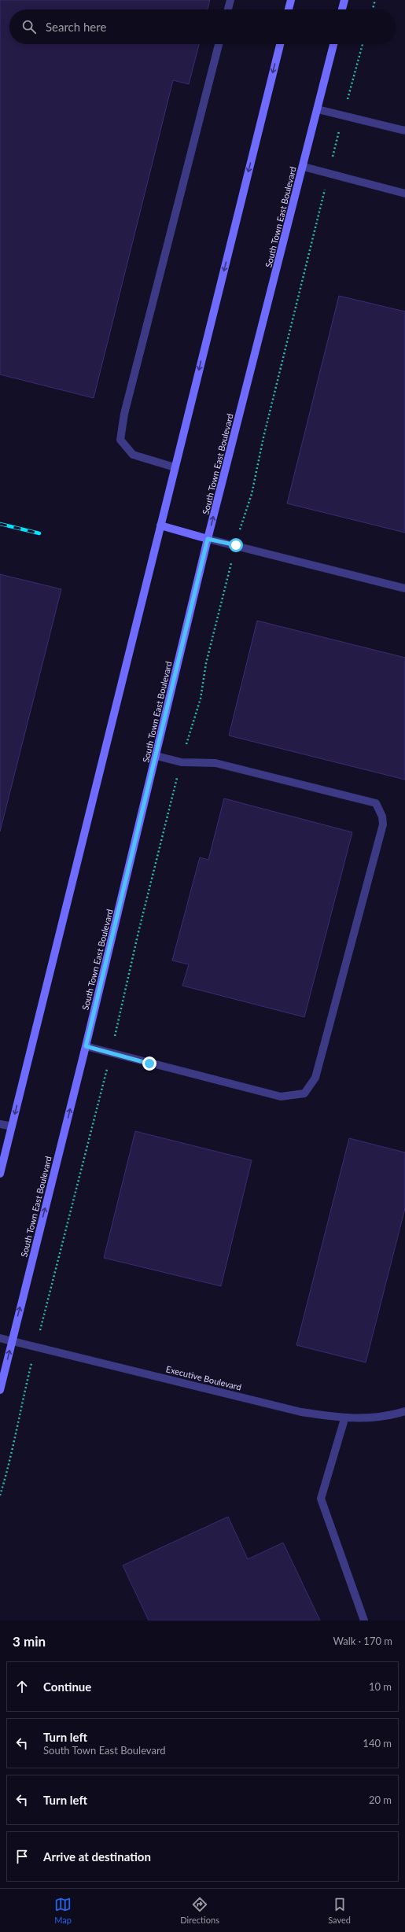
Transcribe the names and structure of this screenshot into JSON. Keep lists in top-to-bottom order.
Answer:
{
  "streets": {
    "main road": ["South Town East Boulevard"],
    "street": ["Executive Boulevard"]
  },
  "crossings": [
    ["South Town East Boulevard", "Executive Boulevard"]
  ],
  "page": {
    "search": "Search here",
    "heading": ["3 min", "Walk · 170 m"],
    "list": [
      ["Continue", "10 m"],
      ["Turn left", "South Town East Boulevard", "140 m"],
      ["Turn left", "20 m"],
      "Arrive at destination"
    ],
    "nav": ["Map", "Directions", "Saved"]
  }
}
